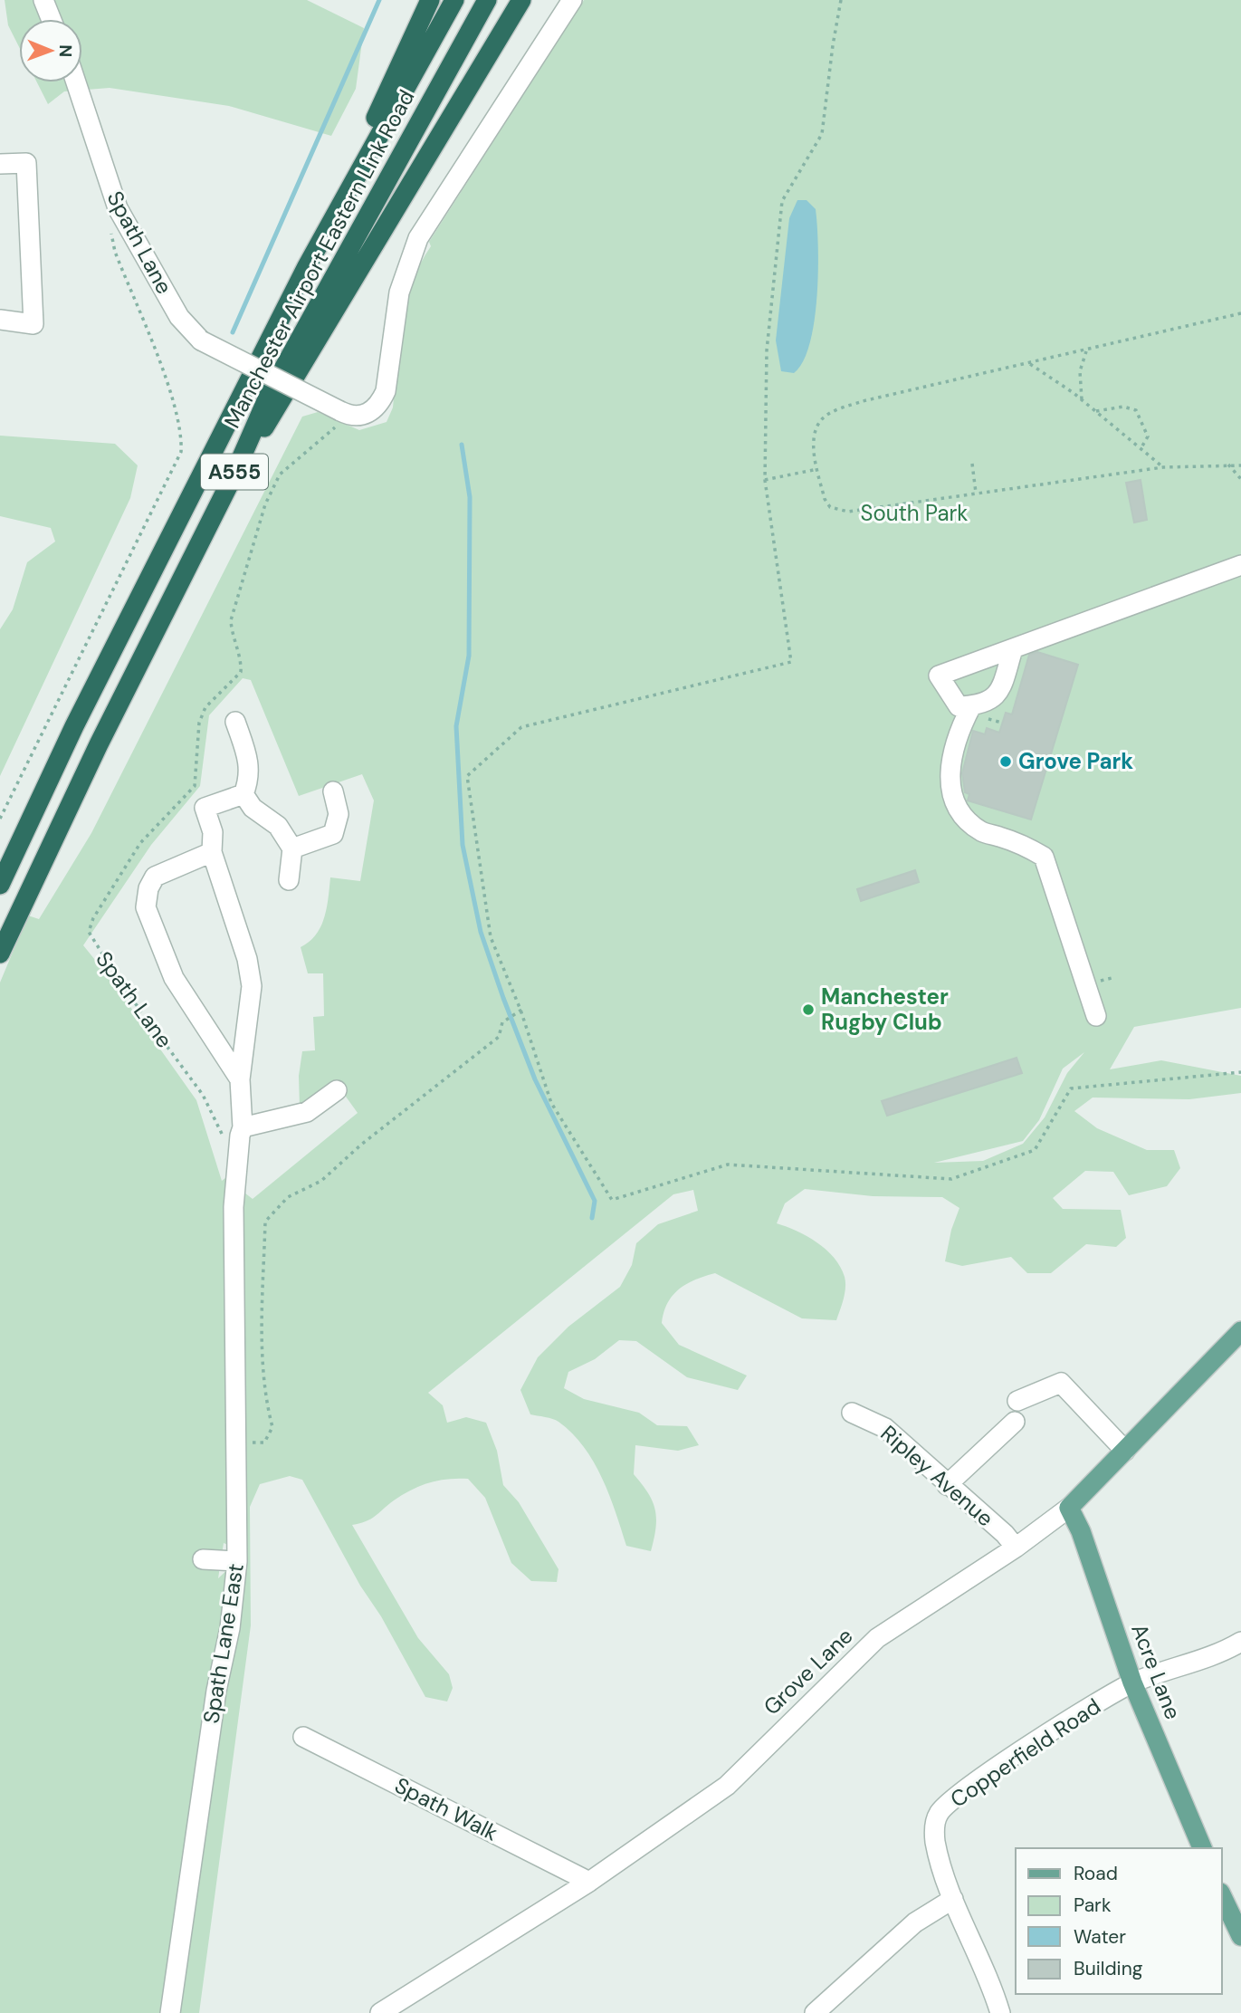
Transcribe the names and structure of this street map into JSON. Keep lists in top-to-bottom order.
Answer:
{
  "streets": {
    "highway": ["Manchester Airport Eastern Link Road", "A555"],
    "main road": ["Grove Lane", "Acre Lane"],
    "street": [
      "Spath Lane",
      "Ripley Avenue",
      "Spath Lane East",
      "Copperfield Road",
      "Spath Walk"
    ]
  },
  "crossings": [
    ["Spath Lane", "Spath Lane East"],
    ["Ripley Avenue", "Grove Lane"],
    ["Grove Lane", "Acre Lane"],
    ["Grove Lane", "Spath Walk"],
    ["Acre Lane", "Copperfield Road"]
  ],
  "parks": ["South Park"],
  "places": ["Grove Park", "Manchester Rugby Club"],
  "legend": [
    "Road",
    "Park",
    "Water",
    "Building"
  ],
  "north": "right"
}
